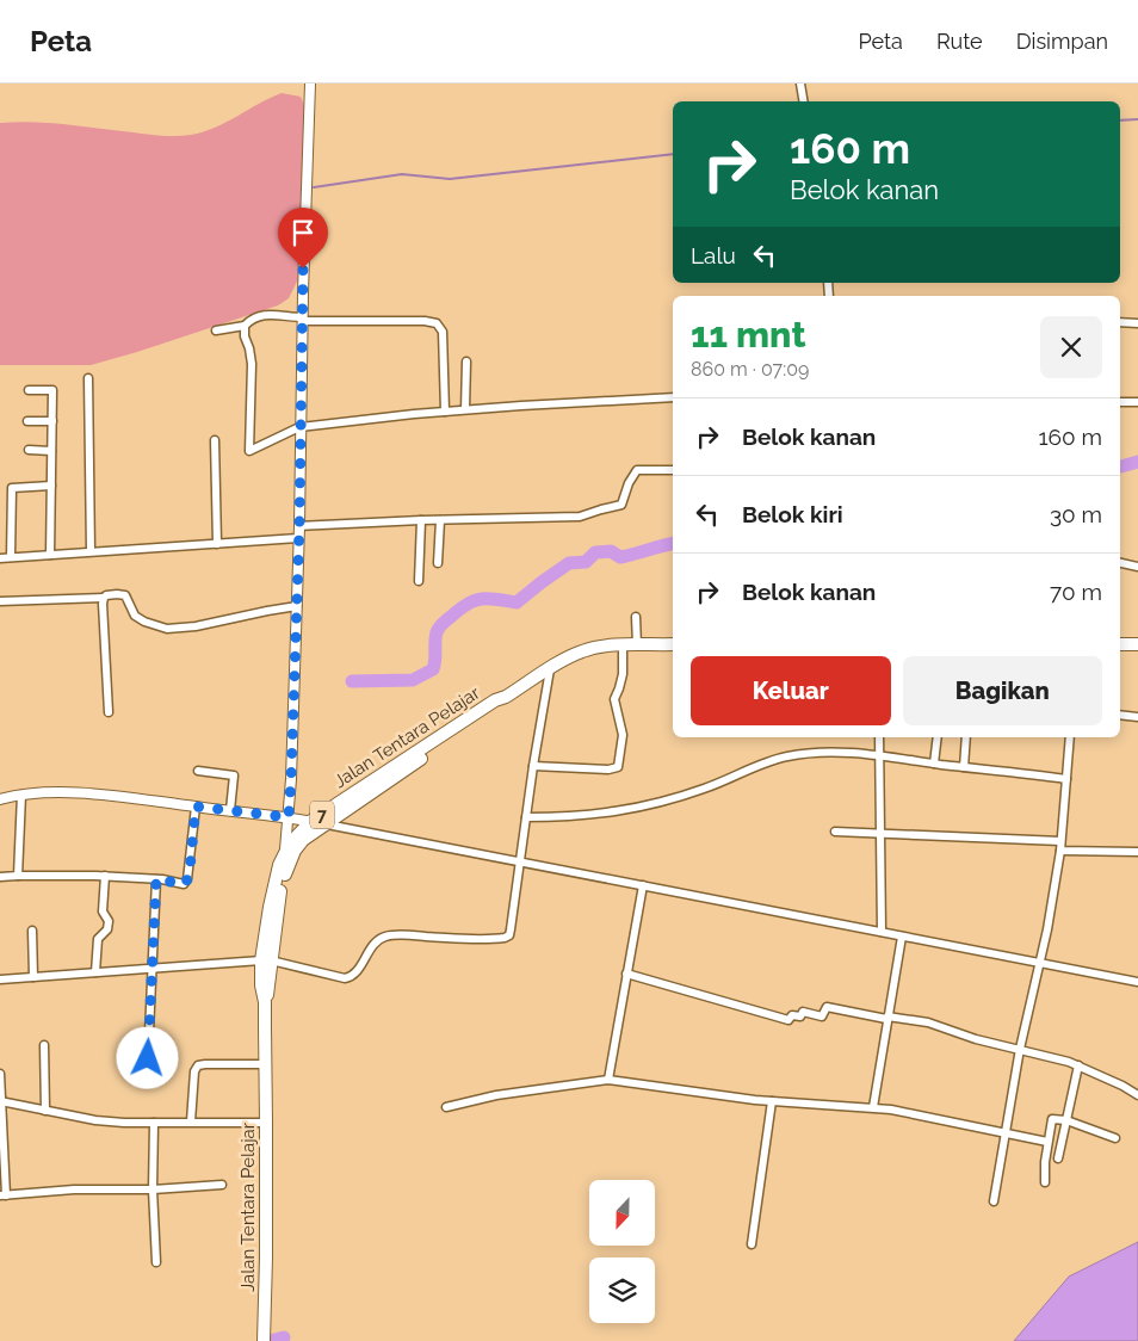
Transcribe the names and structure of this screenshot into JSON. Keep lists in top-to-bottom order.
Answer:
{
  "streets": {
    "highway": ["Jalan Tentara Pelajar", "7"]
  },
  "north": "bottom",
  "page": {
    "header": "Peta",
    "nav": ["Peta", "Rute", "Disimpan"],
    "turn": ["160 m", "Belok kanan"],
    "then": "Lalu",
    "heading": ["11 mnt", "860 m · 07:09"],
    "list": [
      {
        "name": "Belok kanan",
        "value": "160 m"
      },
      {
        "name": "Belok kiri",
        "value": "30 m"
      },
      {
        "name": "Belok kanan",
        "value": "70 m"
      }
    ],
    "buttons": ["Keluar", "Bagikan"]
  }
}
